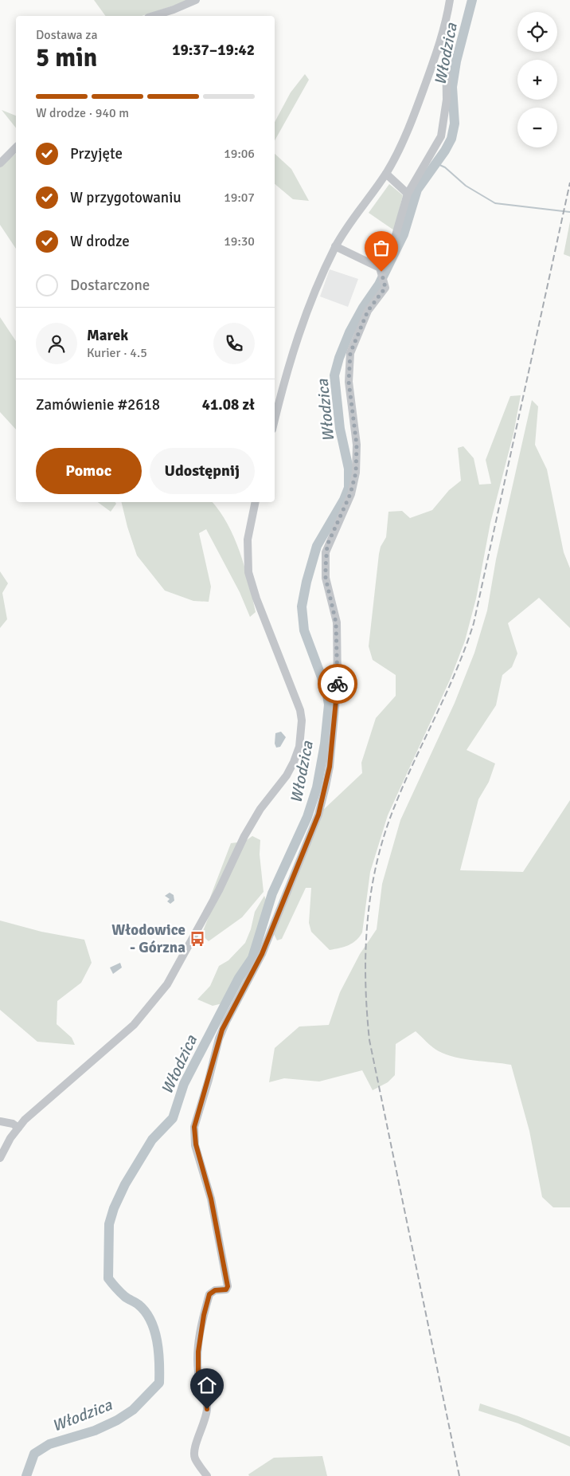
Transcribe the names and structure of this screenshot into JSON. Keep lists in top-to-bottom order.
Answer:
{
  "water": ["Włodzica"],
  "places": {
    "bus stop": ["Włodowice - Górzna"]
  },
  "page": {
    "map_buttons": ["+", "−"],
    "heading": ["5 min", "Dostawa za", "19:37–19:42"],
    "panel": [
      "Marek",
      "Kurier · 4.5",
      "Zamówienie #2618",
      "41.08 zł"
    ],
    "bar": "W drodze · 940 m",
    "list": [
      ["Przyjęte", "19:06"],
      ["W przygotowaniu", "19:07"],
      ["W drodze", "19:30"],
      "Dostarczone"
    ],
    "buttons": ["Pomoc", "Udostępnij"]
  }
}
